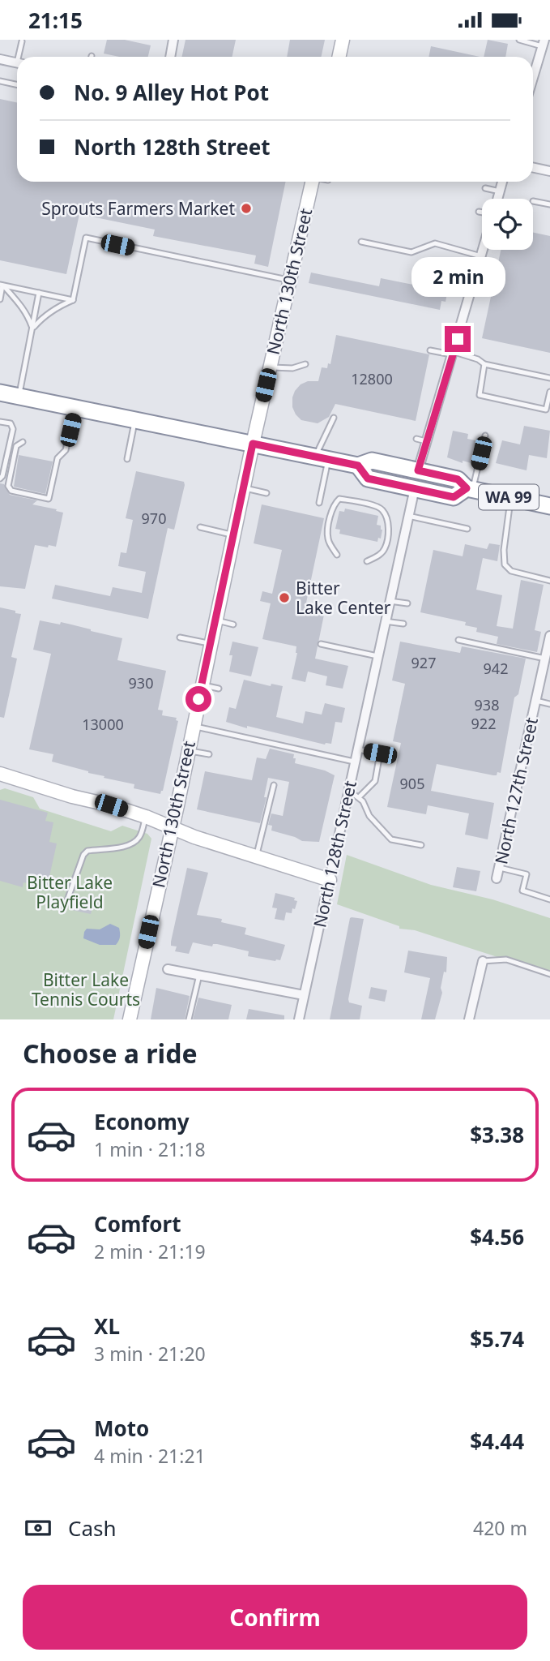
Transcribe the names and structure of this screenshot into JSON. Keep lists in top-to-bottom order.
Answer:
{
  "streets": {
    "highway": ["WA 99"],
    "main road": ["North 130th Street"],
    "street": ["North 127th Street", "North 128th Street"]
  },
  "crossings": [
    ["North 130th Street", "WA 99"],
    ["WA 99", "North 128th Street"]
  ],
  "parks": ["Bitter Lake Playfield", "Bitter Lake Tennis Courts"],
  "places": ["Sprouts Farmers Market", "Bitter Lake Center"],
  "house_numbers": [
    "12800",
    "970",
    "927",
    "942",
    "930",
    "938",
    "922",
    "13000",
    "905"
  ],
  "page": {
    "status": "21:15",
    "banner": ["No. 9 Alley Hot Pot", "North 128th Street"],
    "bubble": "2 min",
    "heading": "Choose a ride",
    "list": [
      {
        "name": "Economy",
        "note": "1 min · 21:18",
        "value": "$3.38"
      },
      {
        "name": "Comfort",
        "note": "2 min · 21:19",
        "value": "$4.56"
      },
      {
        "name": "XL",
        "note": "3 min · 21:20",
        "value": "$5.74"
      },
      {
        "name": "Moto",
        "note": "4 min · 21:21",
        "value": "$4.44"
      }
    ],
    "pay": ["Cash", "420 m"],
    "buttons": "Confirm"
  }
}
